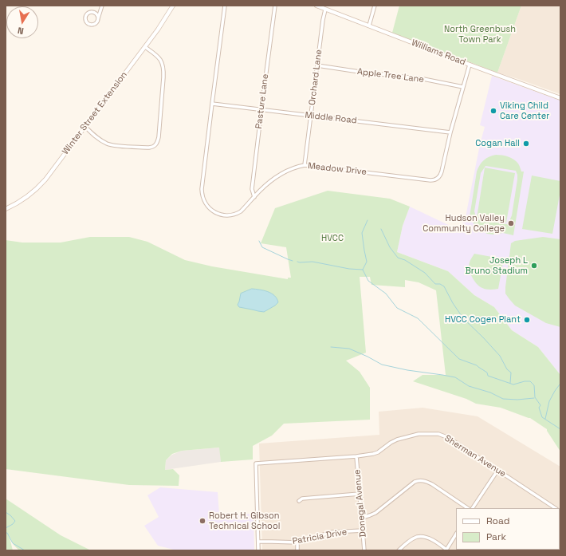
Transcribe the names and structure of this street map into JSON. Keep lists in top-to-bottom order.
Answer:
{
  "streets": {
    "main road": ["Williams Road", "Winter Street Extension"],
    "street": [
      "Apple Tree Lane",
      "Orchard Lane",
      "Pasture Lane",
      "Middle Road",
      "Meadow Drive",
      "Sherman Avenue",
      "Donegal Avenue",
      "Patricia Drive"
    ]
  },
  "crossings": [
    ["Williams Road", "Orchard Lane"],
    ["Williams Road", "Meadow Drive"],
    ["Apple Tree Lane", "Orchard Lane"],
    ["Apple Tree Lane", "Meadow Drive"],
    ["Orchard Lane", "Middle Road"],
    ["Orchard Lane", "Meadow Drive"],
    ["Pasture Lane", "Middle Road"],
    ["Pasture Lane", "Meadow Drive"],
    ["Middle Road", "Meadow Drive"],
    ["Sherman Avenue", "Donegal Avenue"],
    ["Sherman Avenue", "Patricia Drive"],
    ["Donegal Avenue", "Patricia Drive"]
  ],
  "parks": ["North Greenbush Town Park", "HVCC"],
  "places": [
    "Viking Child Care Center",
    "Cogan Hall",
    "Hudson Valley Community College",
    "Joseph L Bruno Stadium",
    "HVCC Cogen Plant",
    "Robert H. Gibson Technical School"
  ],
  "legend": ["Road", "Park"],
  "north": "bottom"
}
